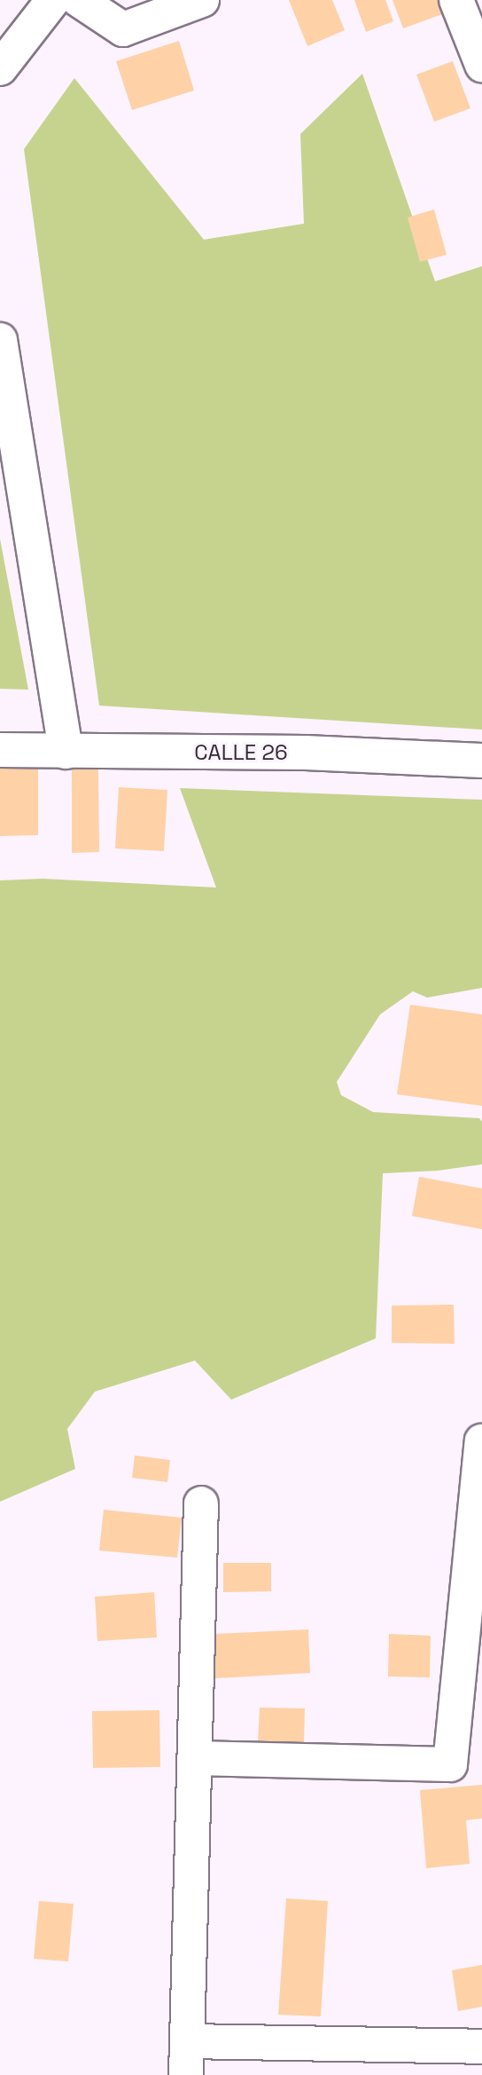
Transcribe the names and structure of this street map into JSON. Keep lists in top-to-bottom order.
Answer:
{
  "streets": {
    "street": ["CALLE 26"]
  }
}
